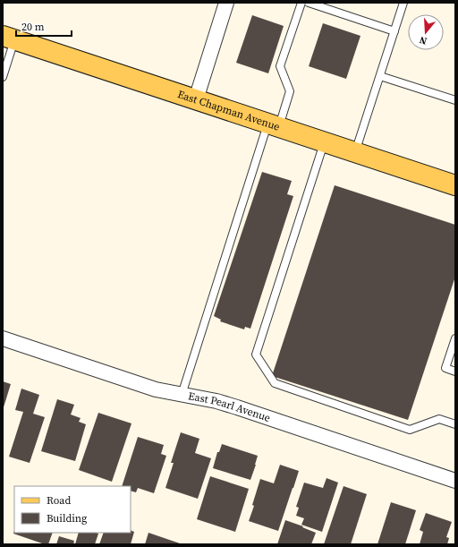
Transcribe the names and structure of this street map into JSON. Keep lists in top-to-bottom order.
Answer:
{
  "streets": {
    "main road": ["East Chapman Avenue"],
    "street": ["East Pearl Avenue"]
  },
  "legend": ["Road", "Building"],
  "scale_bar": "20 m",
  "north": "bottom"
}
